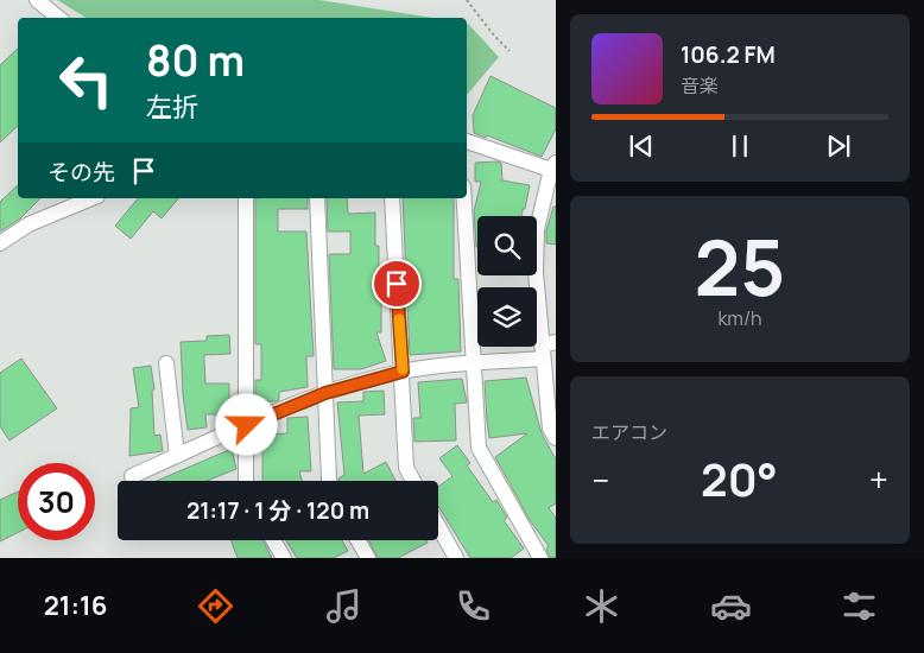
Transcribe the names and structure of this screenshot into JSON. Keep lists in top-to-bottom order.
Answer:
{
  "page": {
    "turn": ["80 m", "左折"],
    "song": ["106.2 FM", "音楽"],
    "then": "その先",
    "tile": [
      ["25", "km/h"],
      "エアコン"
    ],
    "heat": ["−", "20°", "+"],
    "limit": "30",
    "trip": "21:17 · 1 分 · 120 m",
    "tabs": "21:16"
  }
}
